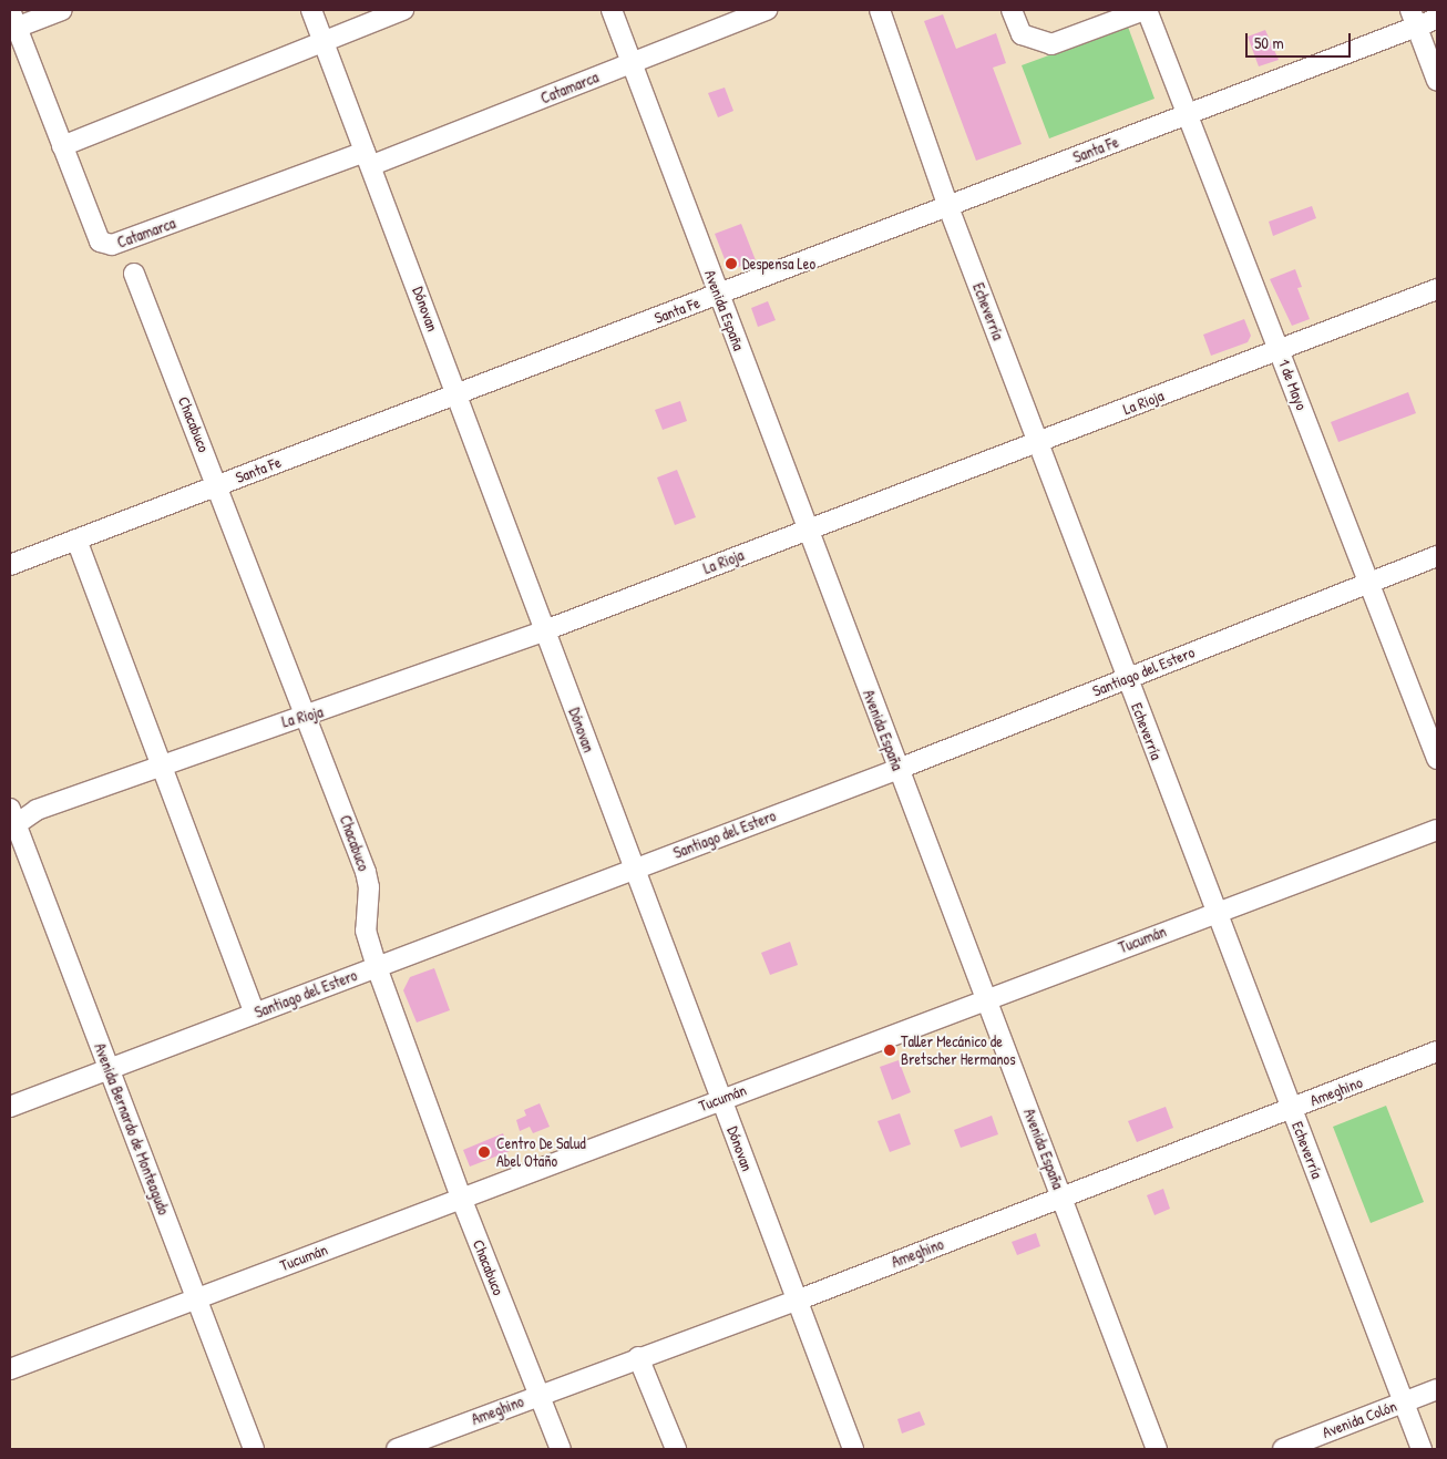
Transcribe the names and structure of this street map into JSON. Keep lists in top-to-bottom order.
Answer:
{
  "streets": {
    "street": [
      "Catamarca",
      "Santa Fe",
      "Dónovan",
      "Avenida España",
      "Echeverría",
      "1 de Mayo",
      "La Rioja",
      "Chacabuco",
      "Santiago del Estero",
      "Tucumán",
      "Ameghino",
      "Avenida Bernardo de Monteagudo",
      "Avenida Colón"
    ]
  },
  "crossings": [
    ["Catamarca", "Dónovan"],
    ["Catamarca", "Avenida España"],
    ["Santa Fe", "Dónovan"],
    ["Santa Fe", "Avenida España"],
    ["Santa Fe", "Echeverría"],
    ["Santa Fe", "1 de Mayo"],
    ["Santa Fe", "Chacabuco"],
    ["Dónovan", "La Rioja"],
    ["Dónovan", "Santiago del Estero"],
    ["Dónovan", "Tucumán"],
    ["Dónovan", "Ameghino"],
    ["Avenida España", "La Rioja"],
    ["Avenida España", "Santiago del Estero"],
    ["Avenida España", "Tucumán"],
    ["Avenida España", "Ameghino"],
    ["Echeverría", "La Rioja"],
    ["Echeverría", "Santiago del Estero"],
    ["Echeverría", "Tucumán"],
    ["Echeverría", "Ameghino"],
    ["Echeverría", "Avenida Colón"],
    ["1 de Mayo", "La Rioja"],
    ["1 de Mayo", "Santiago del Estero"],
    ["La Rioja", "Chacabuco"],
    ["La Rioja", "Avenida Bernardo de Monteagudo"],
    ["Chacabuco", "Santiago del Estero"],
    ["Chacabuco", "Tucumán"],
    ["Chacabuco", "Ameghino"],
    ["Santiago del Estero", "Avenida Bernardo de Monteagudo"],
    ["Tucumán", "Avenida Bernardo de Monteagudo"]
  ],
  "places": ["Despensa Leo", "Taller Mecánico de Bretscher Hermanos", "Centro De Salud Abel Otaño"],
  "scale_bar": "50 m"
}
